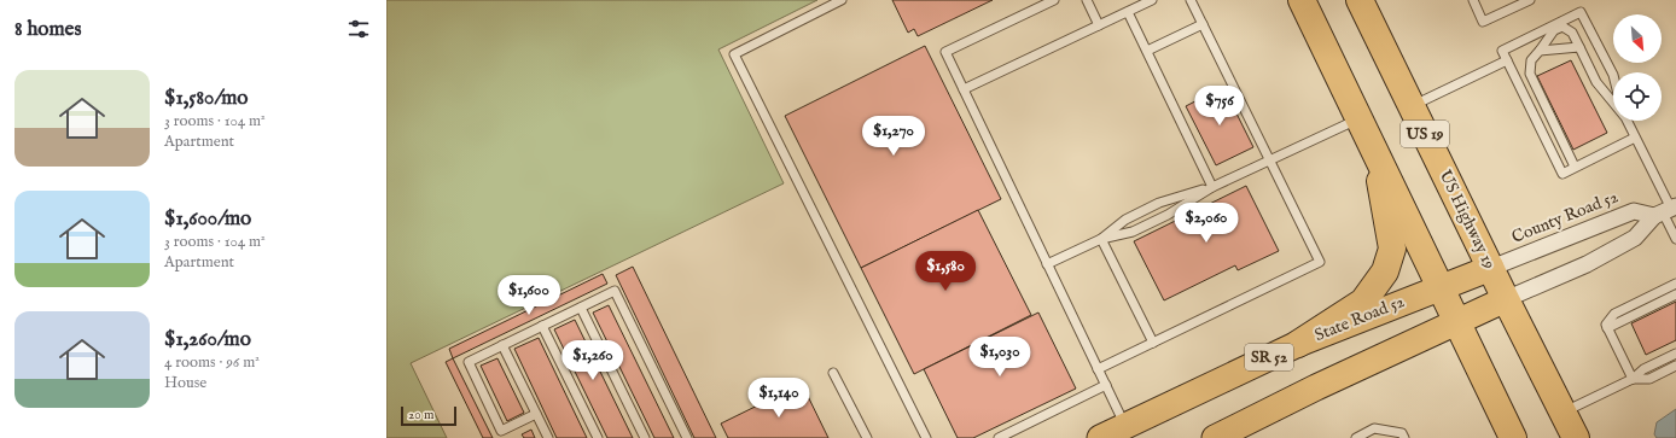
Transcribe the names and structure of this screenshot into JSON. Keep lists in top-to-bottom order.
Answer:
{
  "streets": {
    "highway": ["US 19", "US Highway 19"],
    "main road": ["State Road 52", "SR 52"],
    "street": ["County Road 52"]
  },
  "crossings": [
    ["US 19", "State Road 52"],
    ["County Road 52", "US Highway 19"],
    ["County Road 52", "State Road 52"],
    ["US Highway 19", "State Road 52"]
  ],
  "scale_bar": "20 m",
  "north": "bottom right",
  "page": {
    "heading": "8 homes",
    "list": [
      {
        "name": "$1,580/mo",
        "note": "3 rooms · 104 m² · Apartment"
      },
      {
        "name": "$1,600/mo",
        "note": "3 rooms · 104 m² · Apartment"
      },
      {
        "name": "$1,260/mo",
        "note": "4 rooms · 96 m² · House"
      }
    ],
    "price": [
      "$756",
      "$1,270",
      "$2,060",
      "$1,580",
      "$1,600",
      "$1,030",
      "$1,260",
      "$1,140"
    ],
    "scale": "20 m"
  }
}
